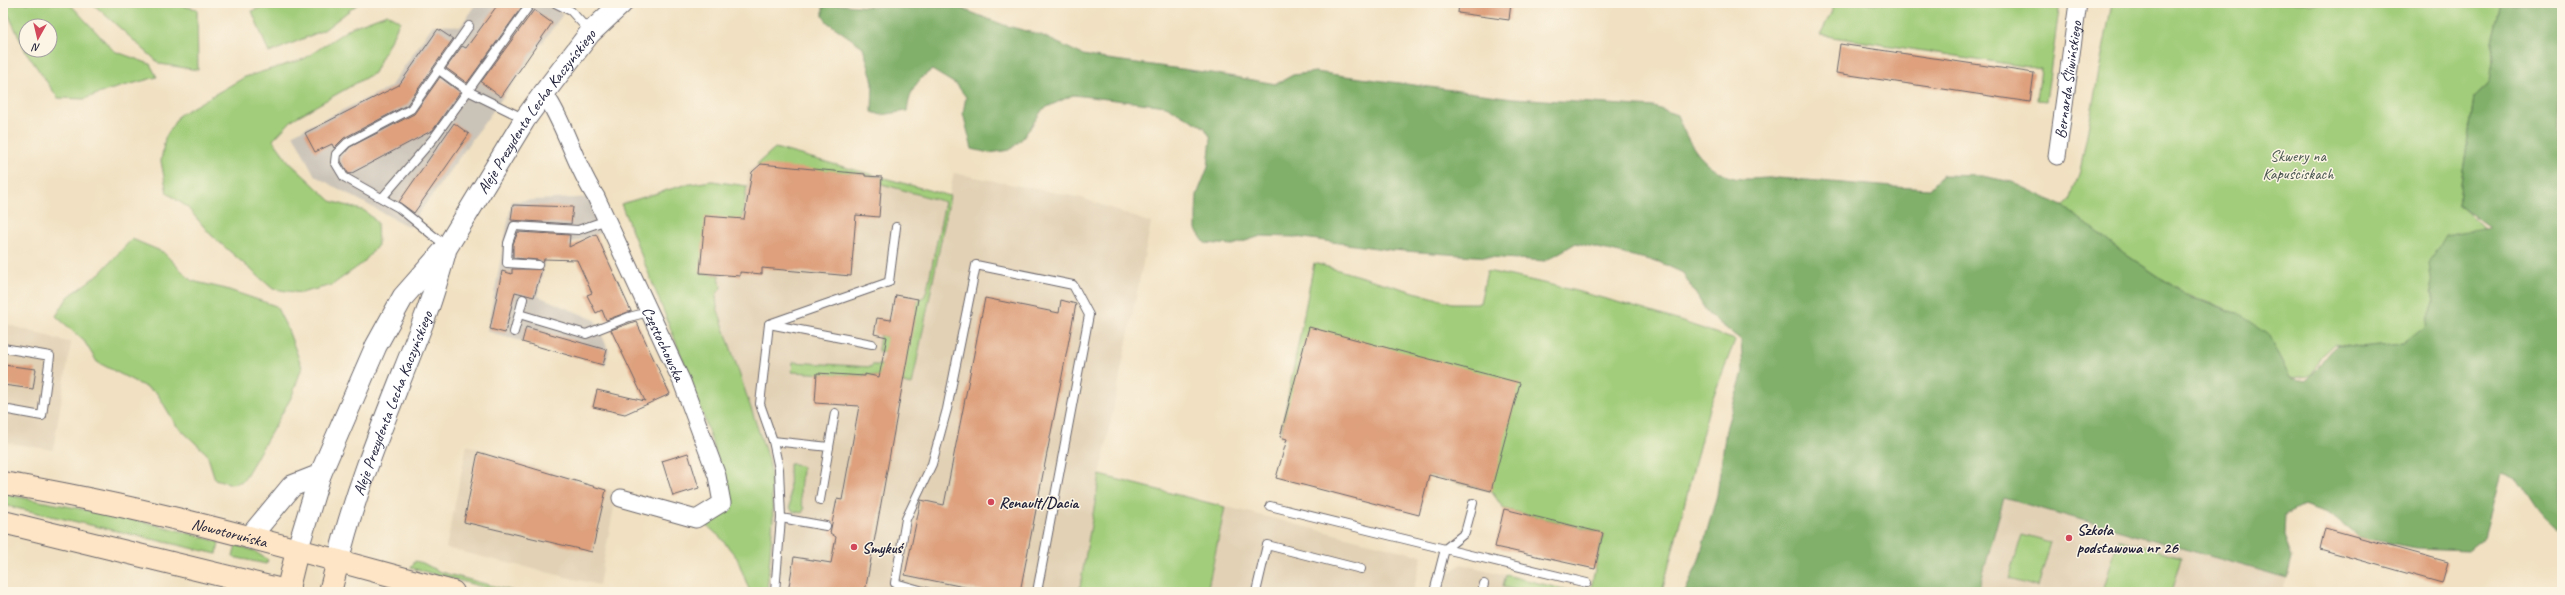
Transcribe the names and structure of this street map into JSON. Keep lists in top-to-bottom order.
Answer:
{
  "streets": {
    "main road": ["Nowotoruńska"],
    "street": ["Bernarda Śliwińskiego", "Aleje Prezydenta Lecha Kaczyńskiego", "Częstochowska"]
  },
  "crossings": [
    ["Aleje Prezydenta Lecha Kaczyńskiego", "Częstochowska"],
    ["Aleje Prezydenta Lecha Kaczyńskiego", "Nowotoruńska"]
  ],
  "parks": ["Skwery na Kapuściskach"],
  "places": ["Renault/Dacia", "Szkoła podstawowa nr 26", "Smykuś"],
  "north": "bottom"
}
